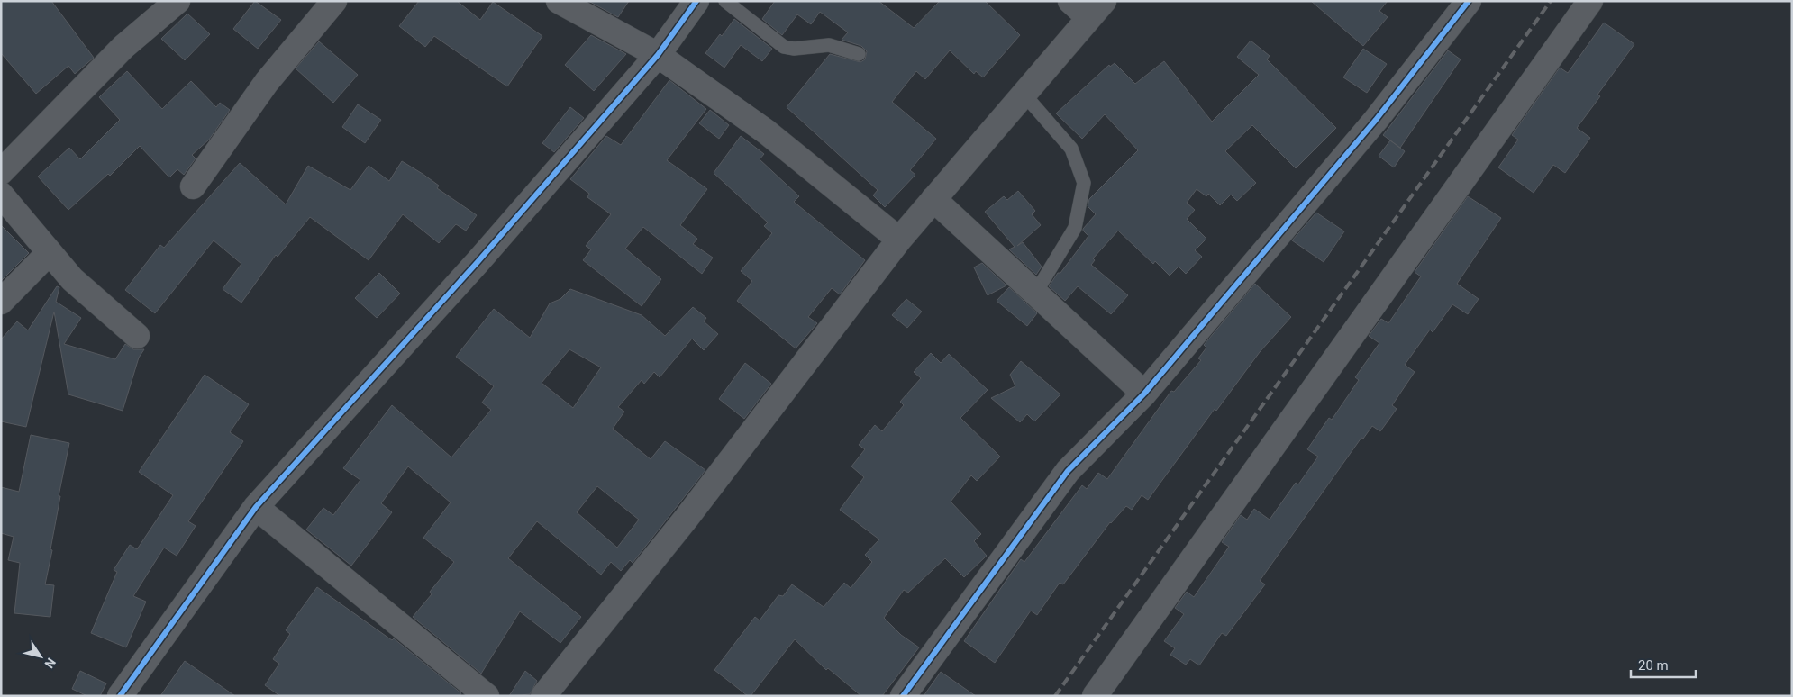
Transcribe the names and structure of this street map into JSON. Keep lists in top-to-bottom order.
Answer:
{
  "scale_bar": "20 m",
  "north": "bottom right"
}
